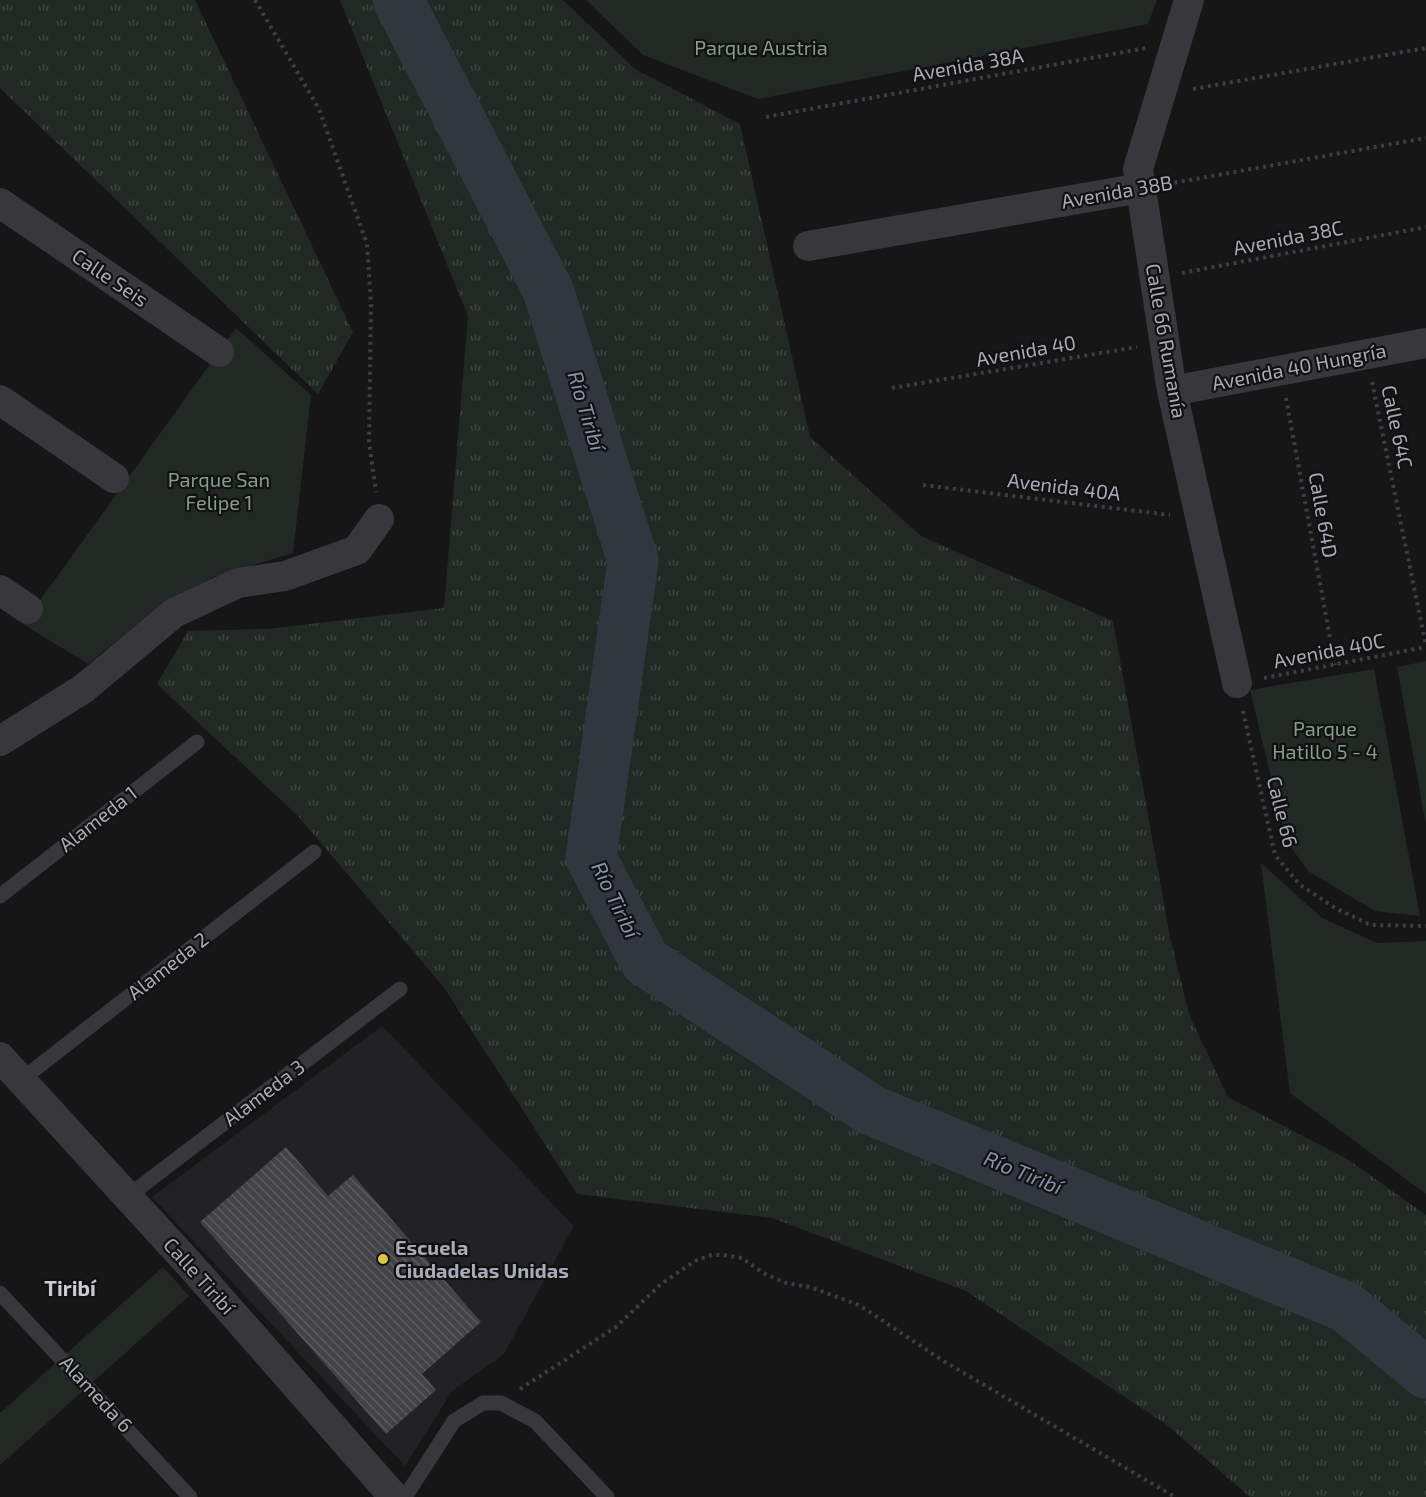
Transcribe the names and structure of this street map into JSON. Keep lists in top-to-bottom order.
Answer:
{
  "streets": {
    "street": [
      "Avenida 38B",
      "Calle Seis",
      "Calle 66 Rumanía",
      "Avenida 40 Hungría",
      "Calle Tiribí"
    ],
    "lane": [
      "Alameda 1",
      "Alameda 2",
      "Alameda 3",
      "Alameda 6"
    ],
    "path": [
      "Avenida 38A",
      "Avenida 38C",
      "Avenida 40",
      "Calle 64C",
      "Avenida 40A",
      "Calle 64D",
      "Avenida 40C",
      "Calle 66"
    ]
  },
  "crossings": [
    ["Avenida 38A", "Calle 66 Rumanía"],
    ["Avenida 38B", "Calle 66 Rumanía"],
    ["Avenida 38C", "Calle 66 Rumanía"],
    ["Calle 66 Rumanía", "Avenida 40"],
    ["Calle 66 Rumanía", "Avenida 40 Hungría"],
    ["Calle 66 Rumanía", "Avenida 40A"],
    ["Calle 66 Rumanía", "Avenida 40C"],
    ["Calle 66 Rumanía", "Calle 66"],
    ["Avenida 40 Hungría", "Calle 64C"],
    ["Avenida 40 Hungría", "Calle 64D"],
    ["Calle 64C", "Avenida 40C"],
    ["Calle 64D", "Avenida 40C"],
    ["Avenida 40C", "Calle 66"],
    ["Alameda 2", "Calle Tiribí"],
    ["Alameda 3", "Calle Tiribí"]
  ],
  "districts": ["Tiribí"],
  "water": ["Río Tiribí"],
  "parks": ["Parque Austria", "Parque San Felipe 1", "Parque Hatillo 5 - 4"],
  "places": ["Escuela Ciudadelas Unidas"]
}
